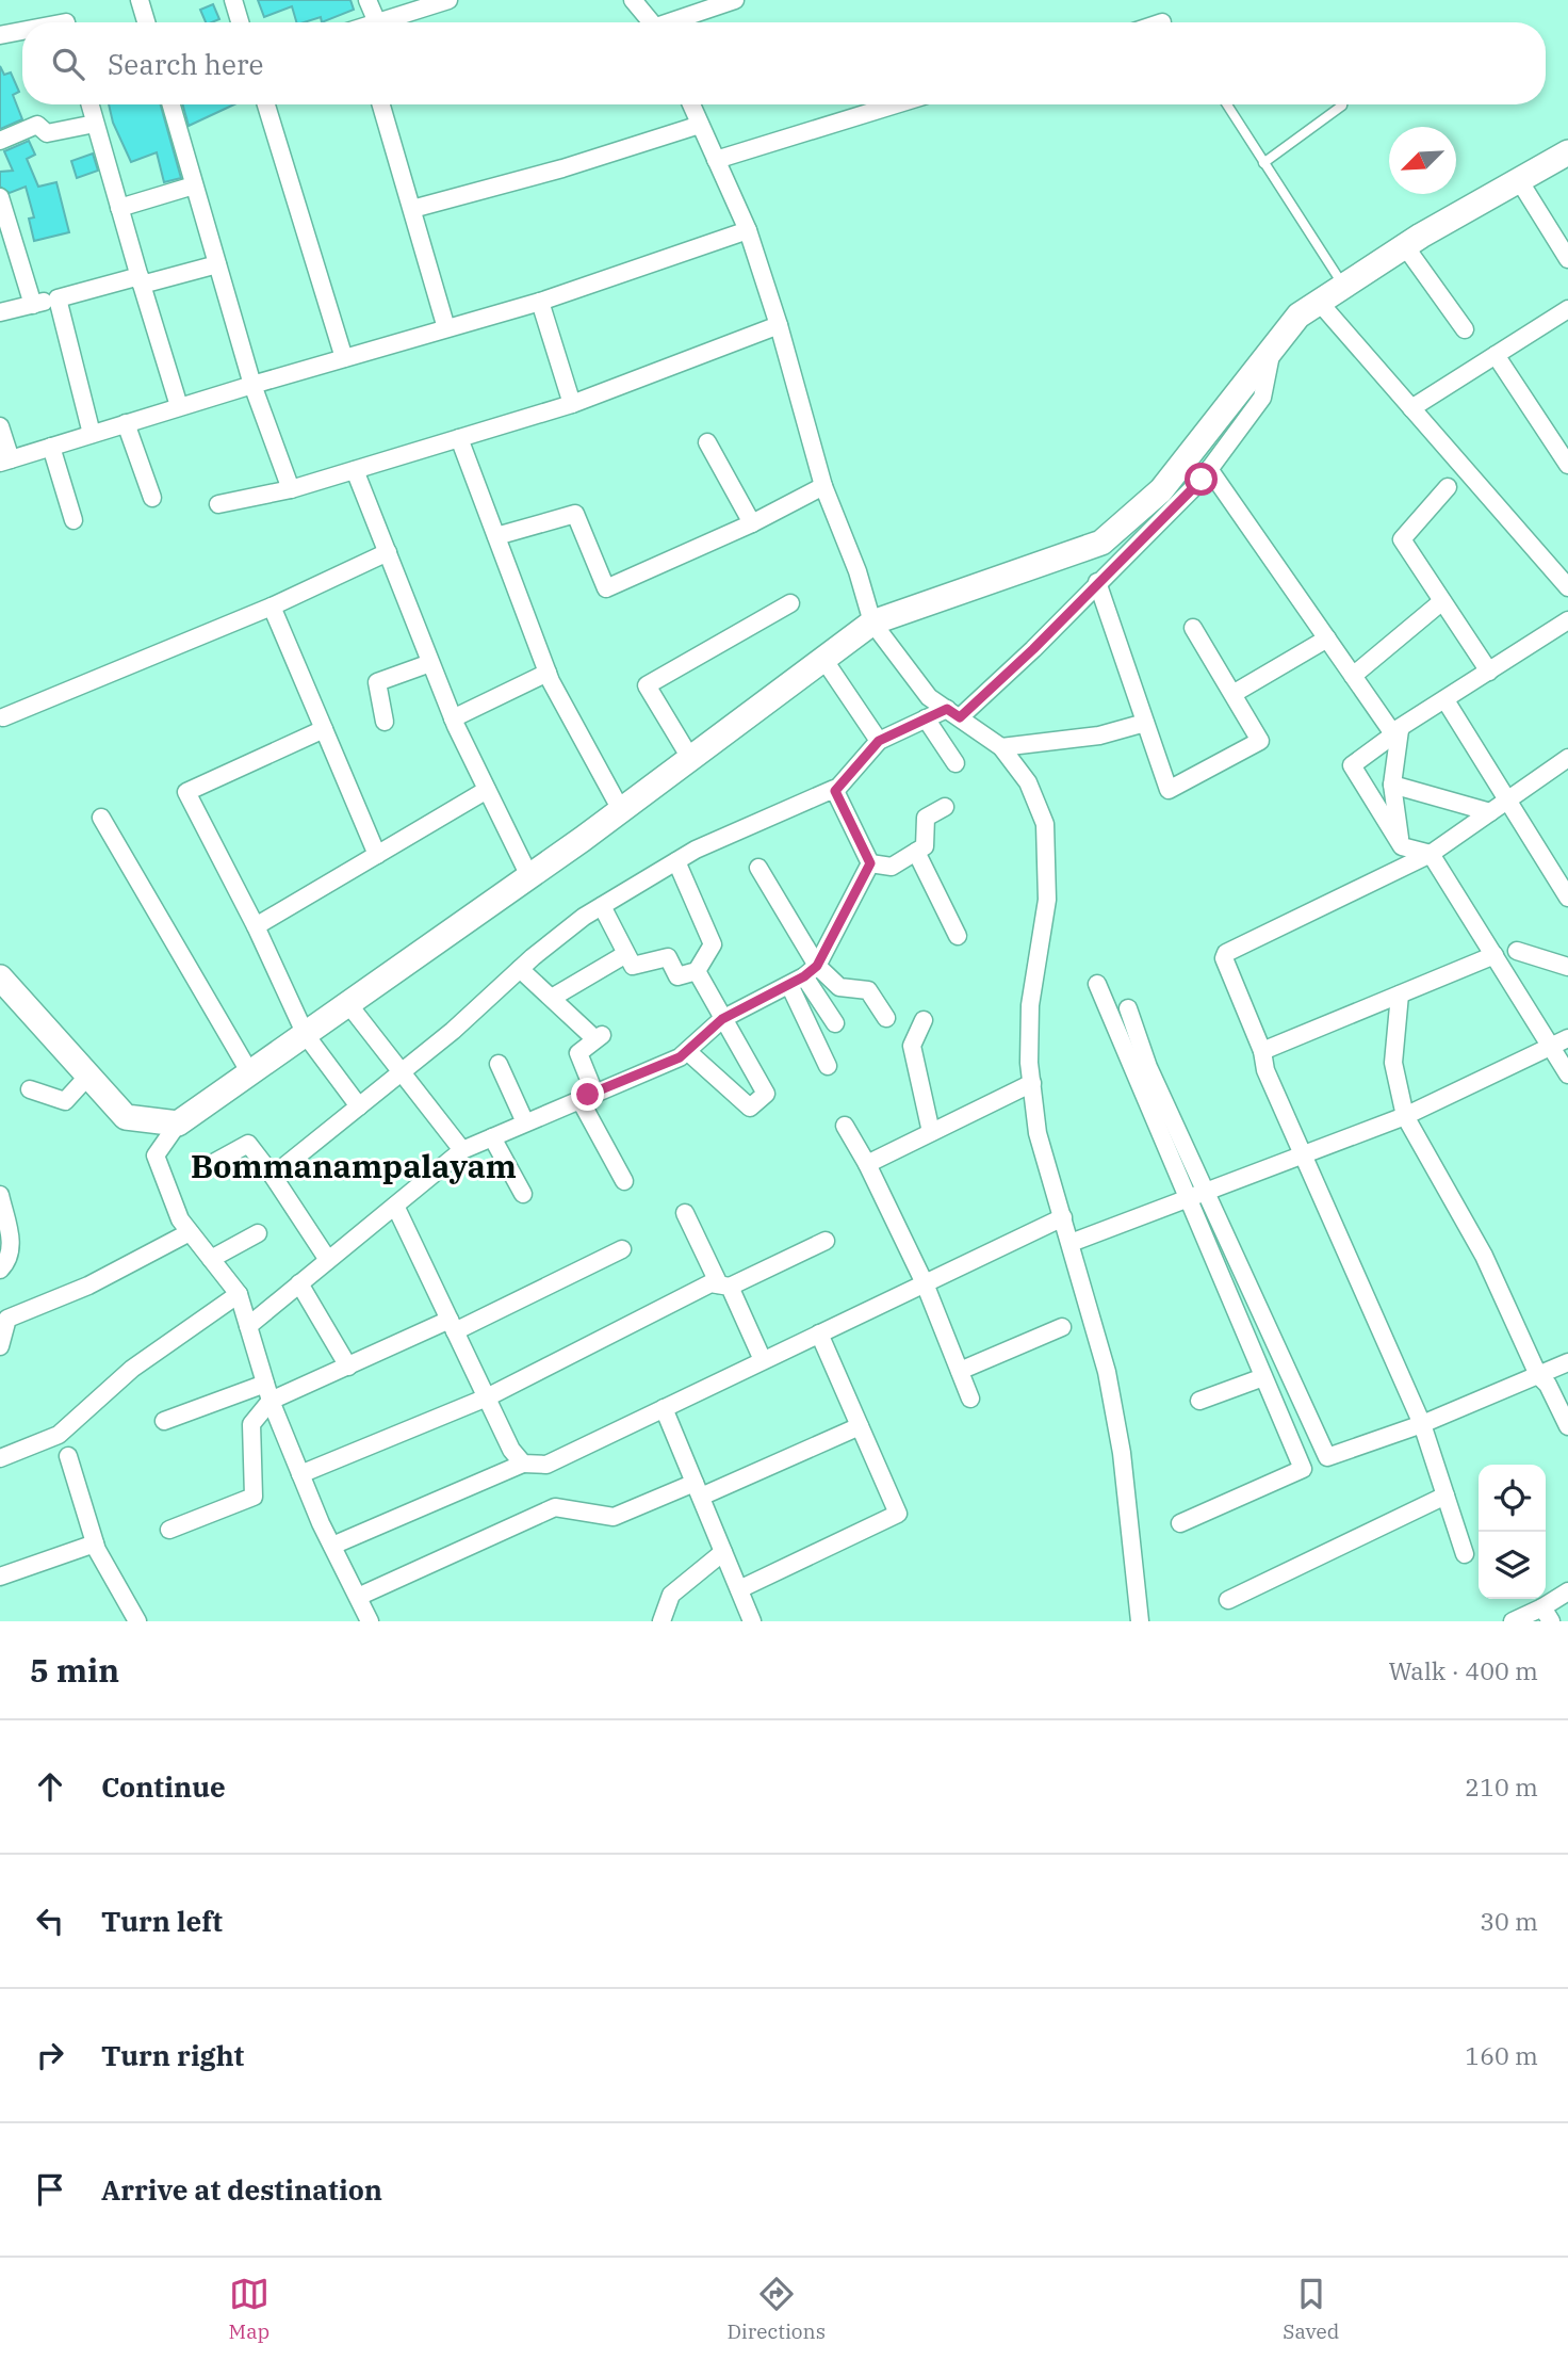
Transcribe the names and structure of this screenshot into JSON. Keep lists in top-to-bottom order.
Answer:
{
  "districts": ["Bommanampalayam"],
  "north": "bottom left",
  "page": {
    "search": "Search here",
    "heading": ["5 min", "Walk · 400 m"],
    "list": [
      ["Continue", "210 m"],
      ["Turn left", "30 m"],
      ["Turn right", "160 m"],
      "Arrive at destination"
    ],
    "nav": ["Map", "Directions", "Saved"]
  }
}
